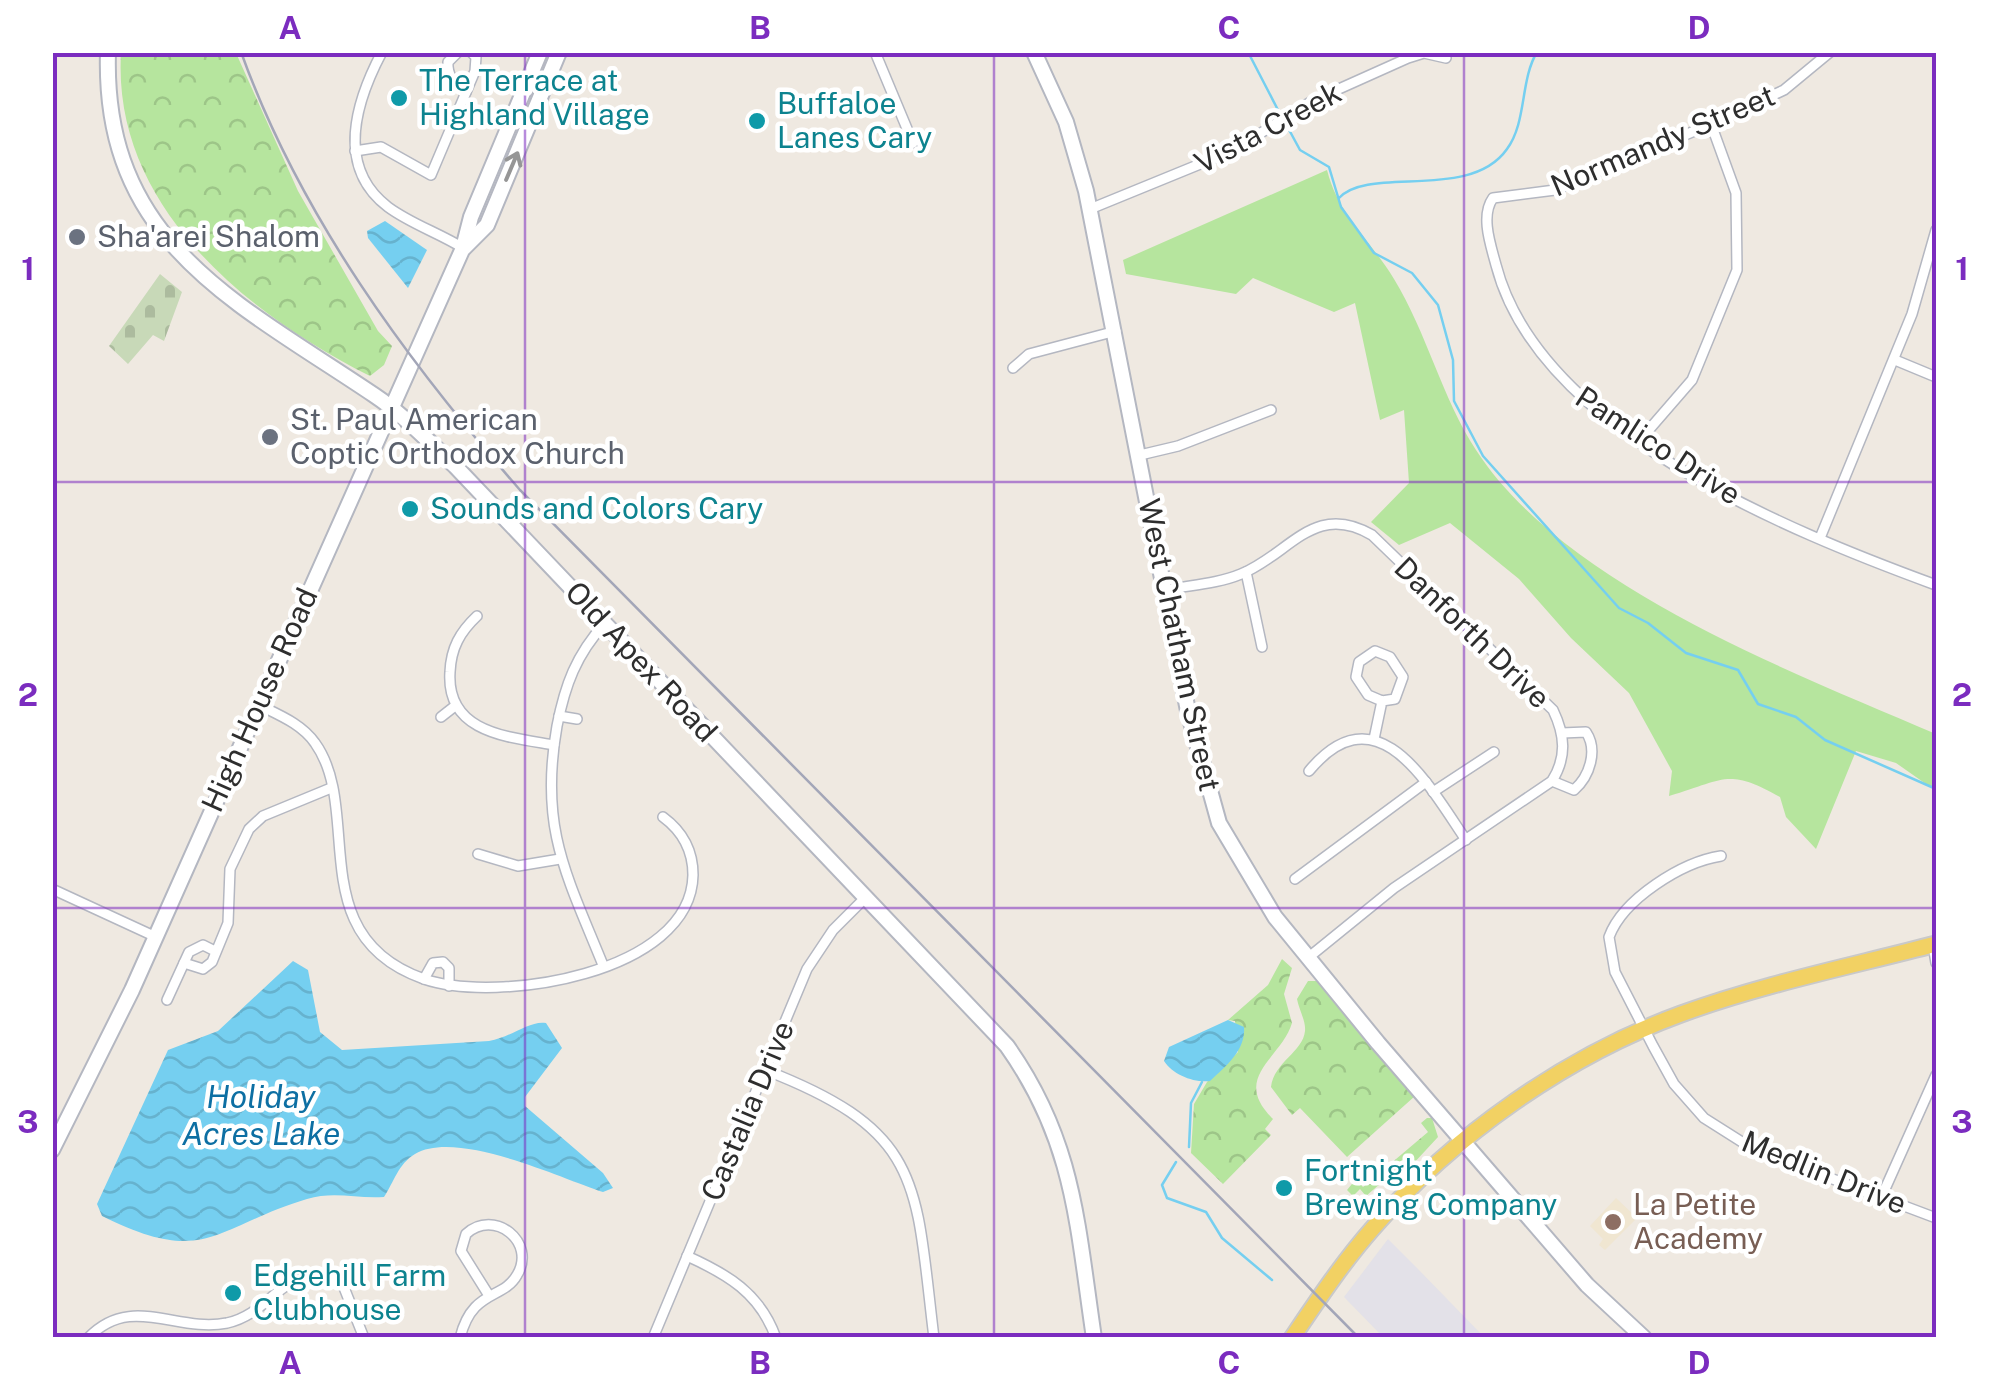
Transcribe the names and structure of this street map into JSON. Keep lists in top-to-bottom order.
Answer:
{
  "streets": {
    "main road": ["West Chatham Street", "Old Apex Road", "High House Road"],
    "street": [
      "Vista Creek",
      "Normandy Street",
      "Pamlico Drive",
      "Danforth Drive",
      "Castalia Drive",
      "Medlin Drive"
    ]
  },
  "crossings": [
    ["Vista Creek", "West Chatham Street"],
    ["Normandy Street", "Pamlico Drive"],
    ["Danforth Drive", "West Chatham Street"],
    ["Old Apex Road", "High House Road"],
    ["Old Apex Road", "Castalia Drive"]
  ],
  "water": ["Holiday Acres Lake"],
  "places": [
    "The Terrace at Highland Village",
    "Buffaloe Lanes Cary",
    "Sha'arei Shalom",
    "St. Paul American Coptic Orthodox Church",
    "Sounds and Colors Cary",
    "Fortnight Brewing Company",
    "La Petite Academy",
    "Edgehill Farm Clubhouse"
  ],
  "grid": {
    "columns": [
      "A",
      "B",
      "C",
      "D"
    ],
    "rows": ["1", "2", "3"]
  }
}
